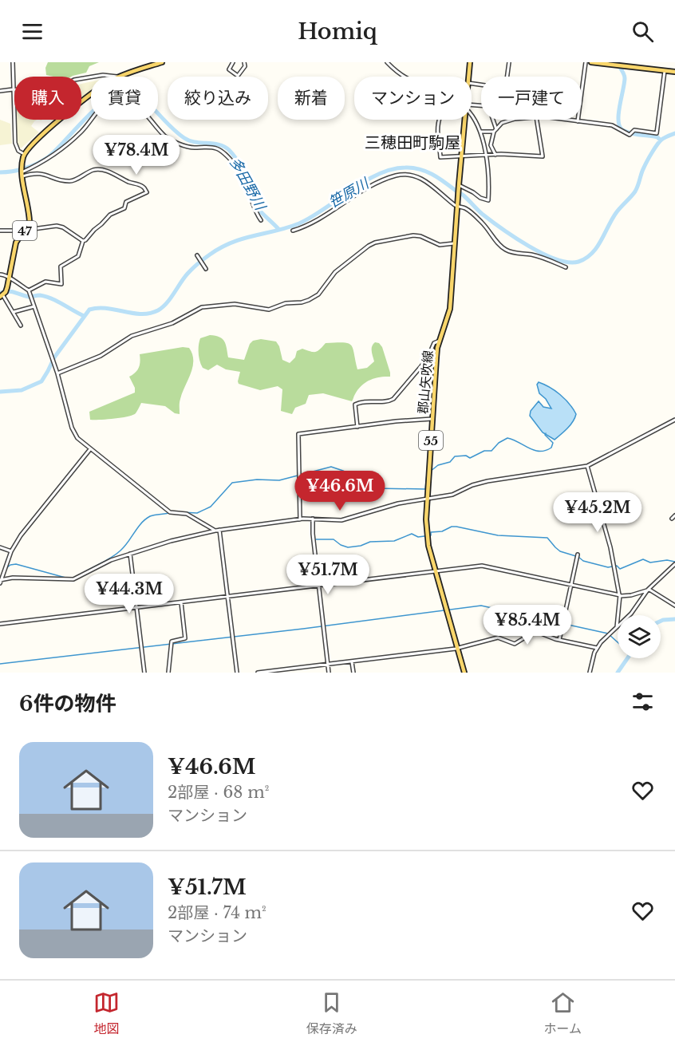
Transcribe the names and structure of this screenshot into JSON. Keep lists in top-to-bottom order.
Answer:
{
  "streets": {
    "main road": ["47", "郡山矢吹線", "55"]
  },
  "districts": ["三穂田町駒屋"],
  "water": ["多田野川", "笹原川"],
  "page": {
    "header": "Homiq",
    "chip": [
      "購入",
      "賃貸",
      "絞り込み",
      "新着",
      "マンション",
      "一戸建て"
    ],
    "price": [
      "¥78.4M",
      "¥46.6M",
      "¥45.2M",
      "¥51.7M",
      "¥44.3M",
      "¥85.4M"
    ],
    "heading": "6件の物件",
    "list": [
      {
        "name": "¥46.6M",
        "note": "2部屋 · 68 m² · マンション"
      },
      {
        "name": "¥51.7M",
        "note": "2部屋 · 74 m² · マンション"
      }
    ],
    "tabs": ["地図", "保存済み", "ホーム"]
  }
}
